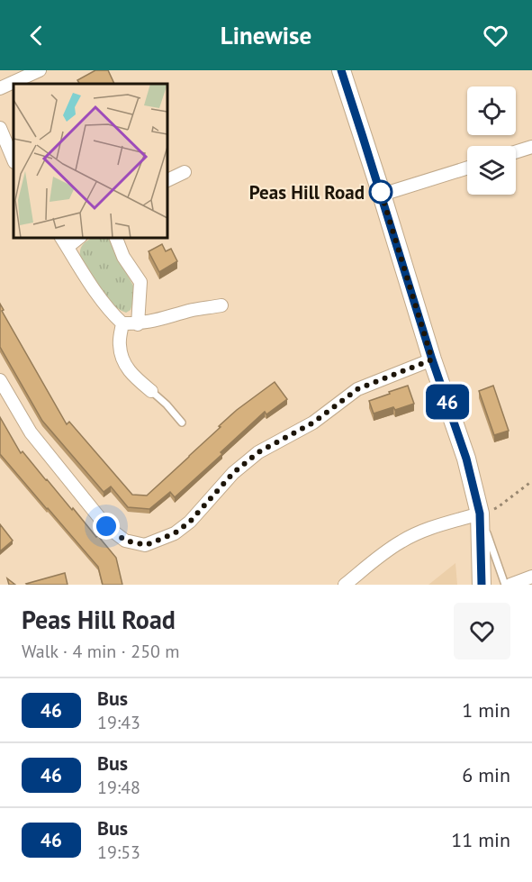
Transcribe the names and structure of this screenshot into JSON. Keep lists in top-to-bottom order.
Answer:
{
  "places": ["Peas Hill Road"],
  "lines": ["bus line 46"],
  "page": {
    "header": "Linewise",
    "on_map": "46",
    "heading": ["Peas Hill Road", "Walk · 4 min · 250 m"],
    "list": [
      {
        "mark": "46",
        "name": "Bus",
        "note": "19:43",
        "value": "1 min"
      },
      {
        "mark": "46",
        "name": "Bus",
        "note": "19:48",
        "value": "6 min"
      },
      {
        "mark": "46",
        "name": "Bus",
        "note": "19:53",
        "value": "11 min"
      }
    ]
  }
}
